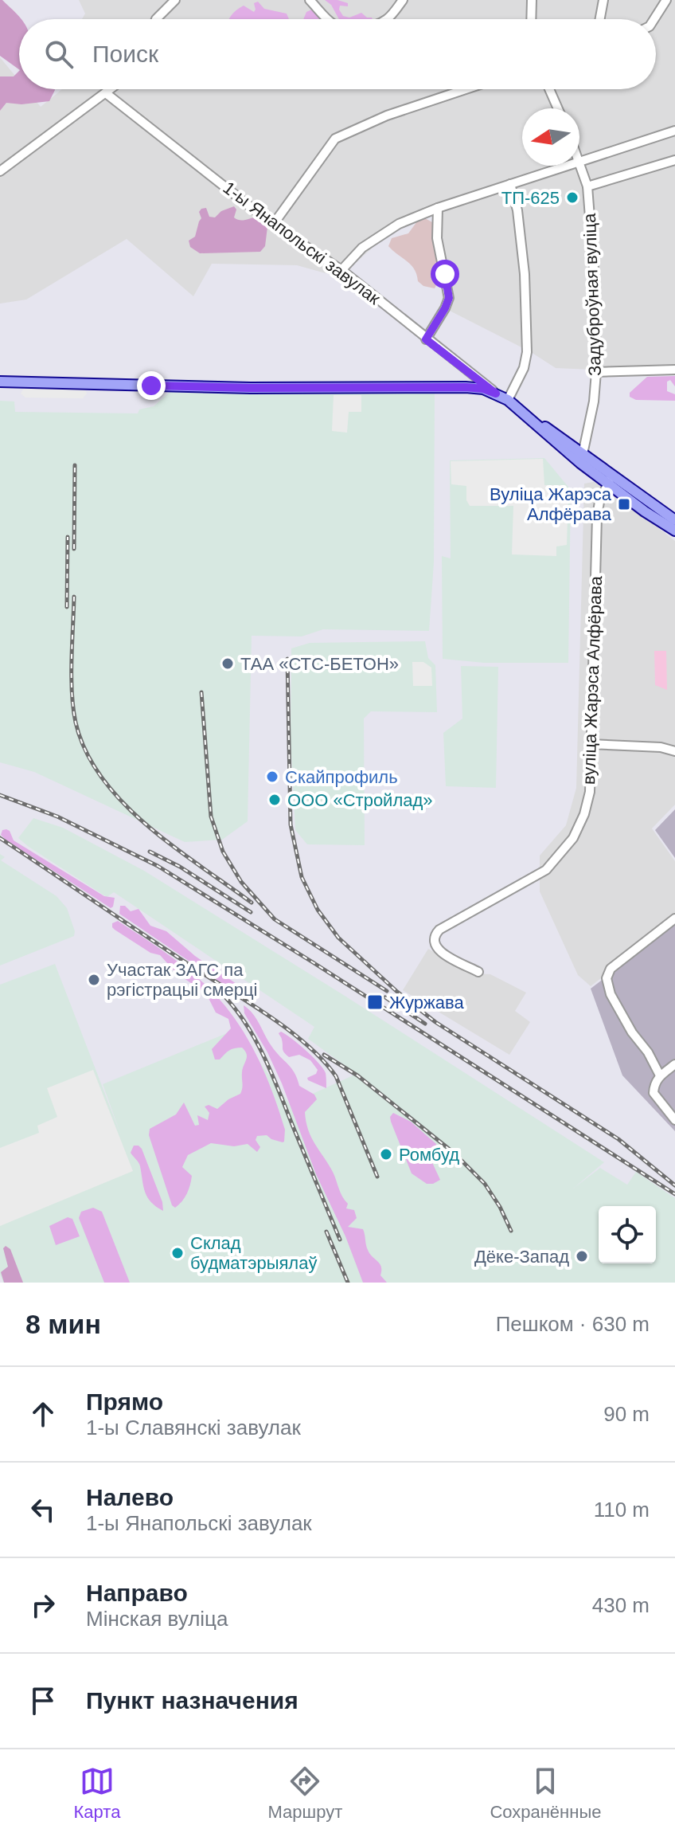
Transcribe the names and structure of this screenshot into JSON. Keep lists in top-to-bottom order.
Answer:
{
  "streets": {
    "street": ["1-ы Янапольскі завулак", "Задуброўная вуліца", "вуліца Жарэса Алфёрава"]
  },
  "places": {
    "other": [
      "ТП-625",
      "ТАА «СТС-БЕТОН»",
      "Скайпрофиль",
      "ООО «Стройлад»",
      "Участак ЗАГС па рэгістрацыі смерці",
      "Ромбуд",
      "Склад будматэрыялаў",
      "Дёке-Запад"
    ],
    "transit": ["Вуліца Жарэса Алфёрава", "Журжава"]
  },
  "north": "left",
  "page": {
    "search": "Поиск",
    "heading": ["8 мин", "Пешком · 630 m"],
    "list": [
      ["Прямо", "1-ы Славянскі завулак", "90 m"],
      ["Налево", "1-ы Янапольскі завулак", "110 m"],
      ["Направо", "Мінская вуліца", "430 m"],
      "Пункт назначения"
    ],
    "nav": ["Карта", "Маршрут", "Сохранённые"]
  }
}
